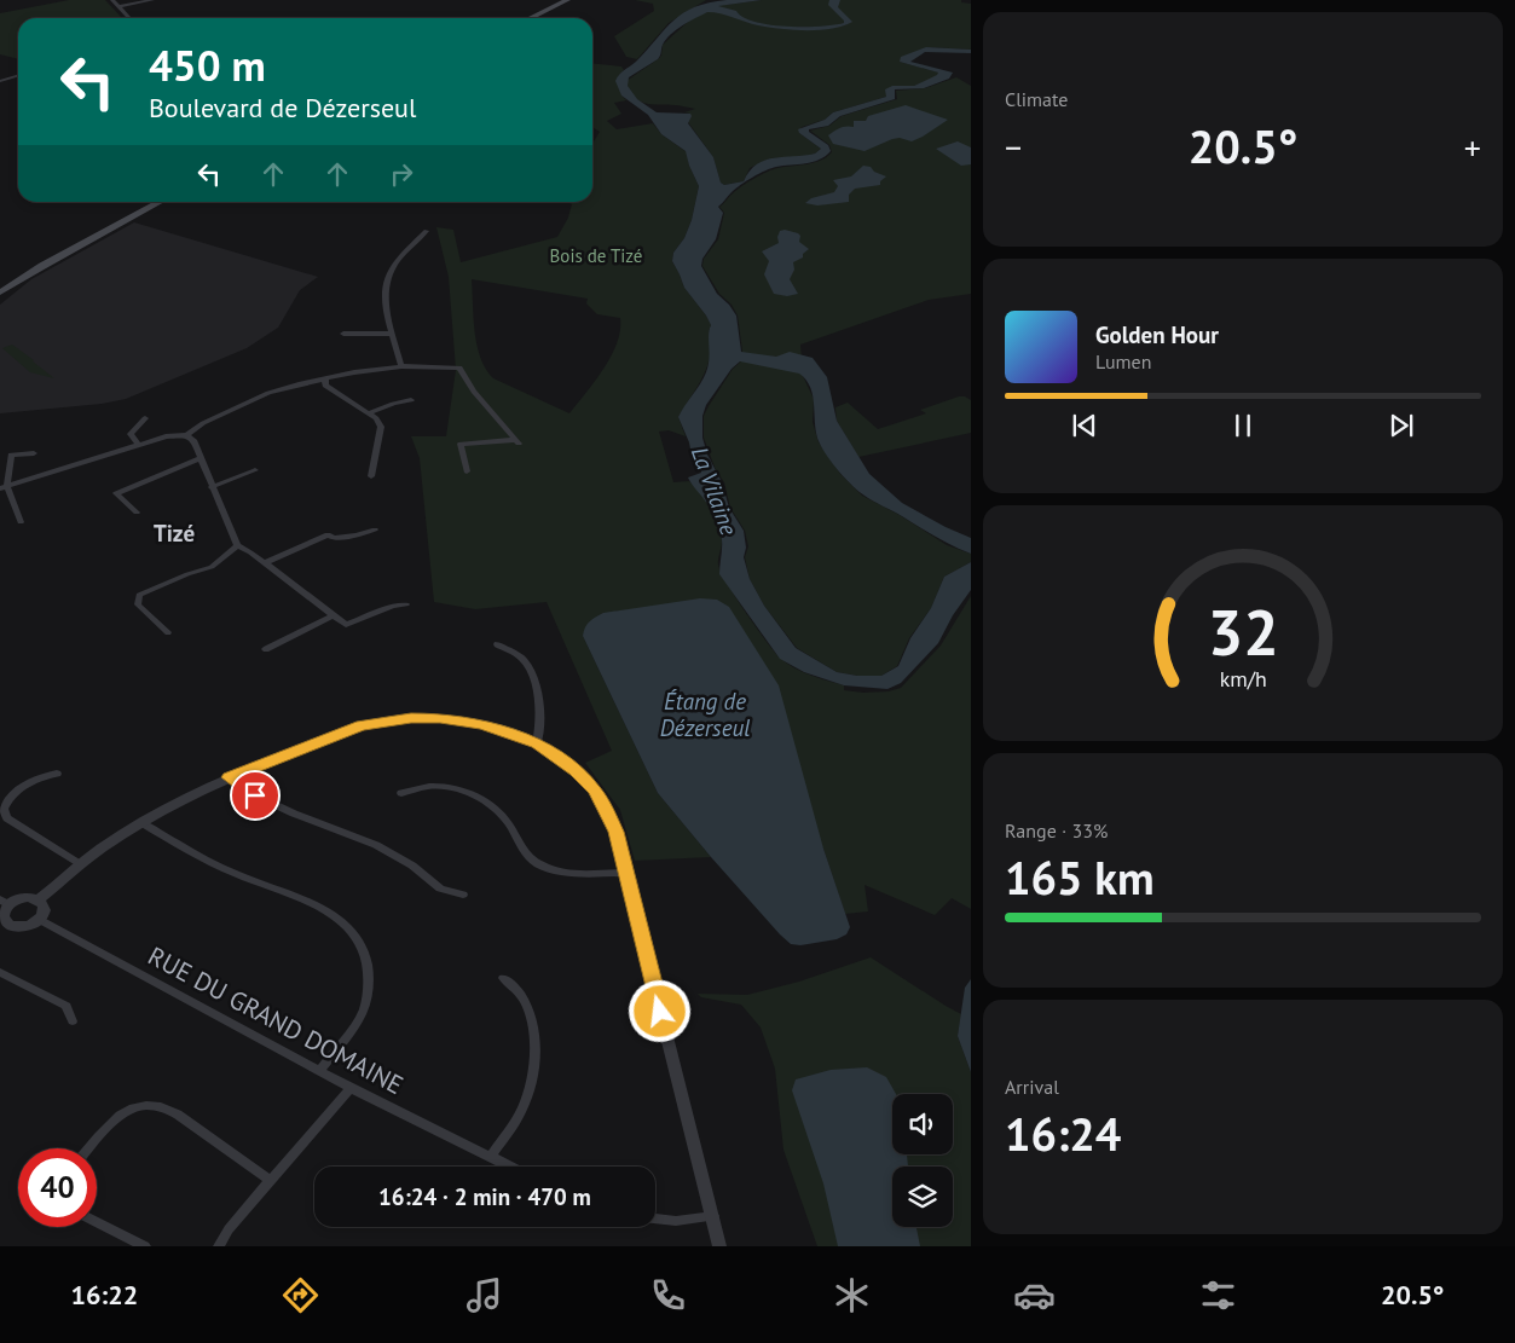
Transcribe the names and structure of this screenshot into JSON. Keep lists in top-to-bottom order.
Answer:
{
  "streets": {
    "street": ["RUE DU GRAND DOMAINE"]
  },
  "districts": ["Tizé"],
  "water": ["La Vilaine", "Étang de Dézerseul"],
  "parks": ["Bois de Tizé"],
  "page": {
    "tile": [
      "Climate",
      ["Range · 33%", "165 km"],
      ["Arrival", "16:24"]
    ],
    "turn": ["450 m", "Boulevard de Dézerseul"],
    "heat": ["−", "20.5°", "+"],
    "song": ["Golden Hour", "Lumen"],
    "limit": "40",
    "trip": "16:24 · 2 min · 470 m",
    "tabs": ["16:22", "20.5°"],
    "gauge": ["32", "km/h"]
  }
}
